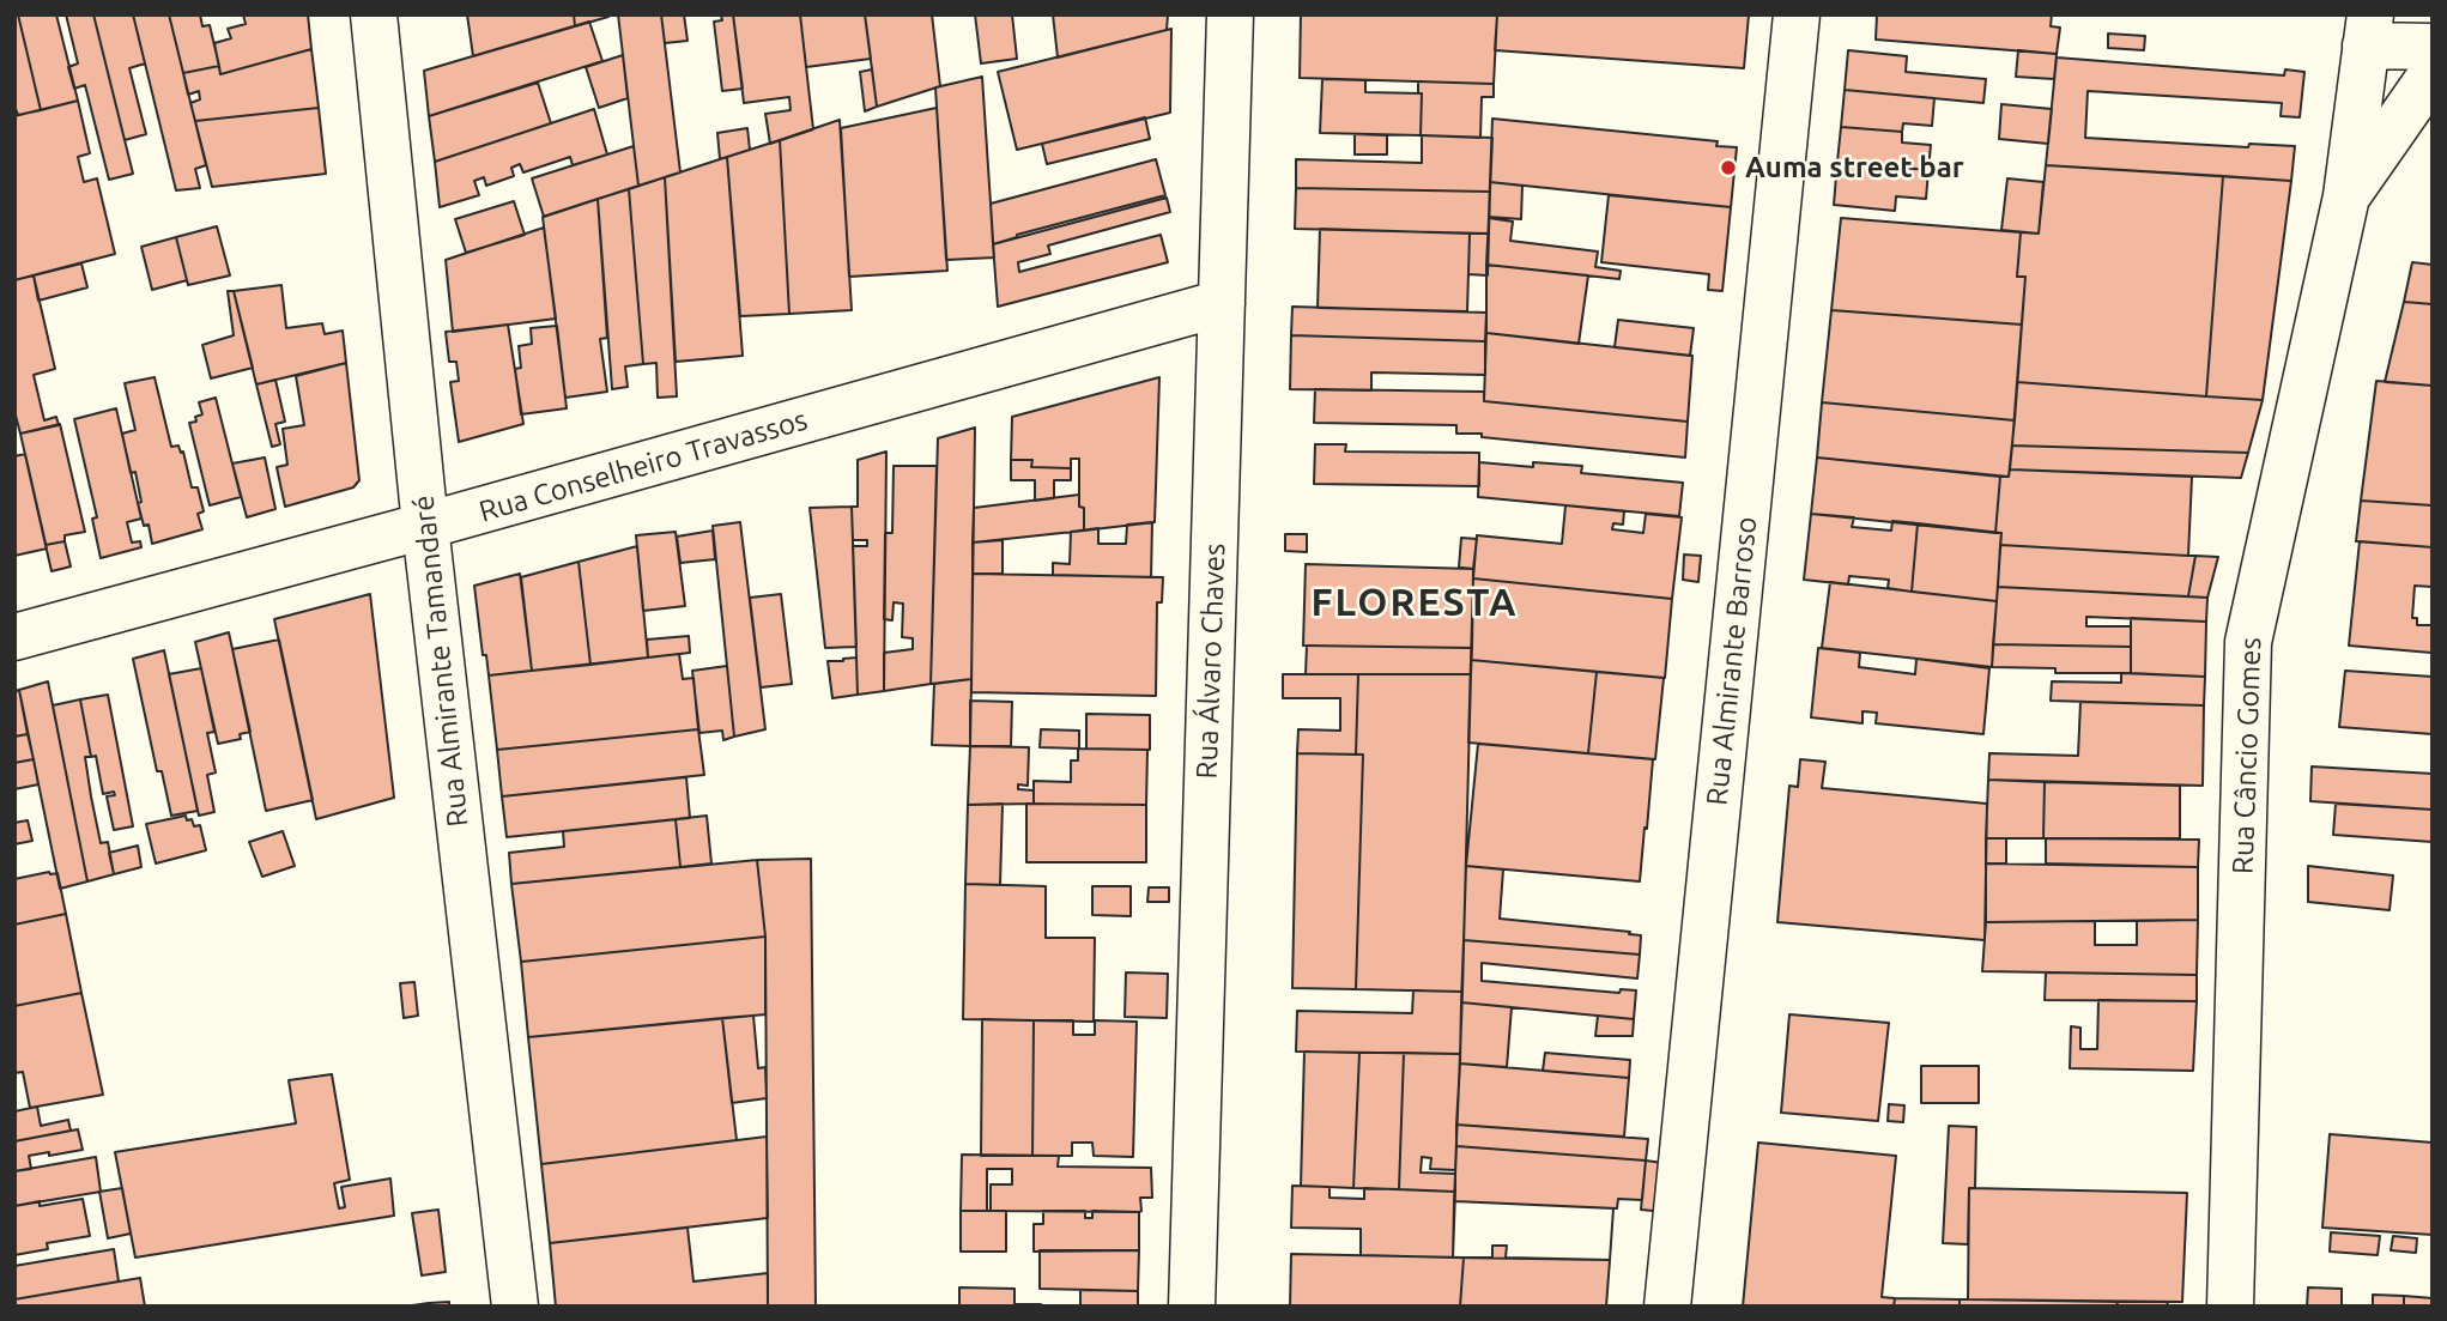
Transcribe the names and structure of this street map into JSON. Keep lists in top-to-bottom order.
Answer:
{
  "streets": {
    "street": [
      "Rua Conselheiro Travassos",
      "Rua Almirante Tamandaré",
      "Rua Álvaro Chaves",
      "Rua Almirante Barroso",
      "Rua Câncio Gomes"
    ]
  },
  "crossings": [
    ["Rua Conselheiro Travassos", "Rua Almirante Tamandaré"],
    ["Rua Conselheiro Travassos", "Rua Álvaro Chaves"]
  ],
  "districts": ["FLORESTA"],
  "places": ["Auma street bar"]
}
